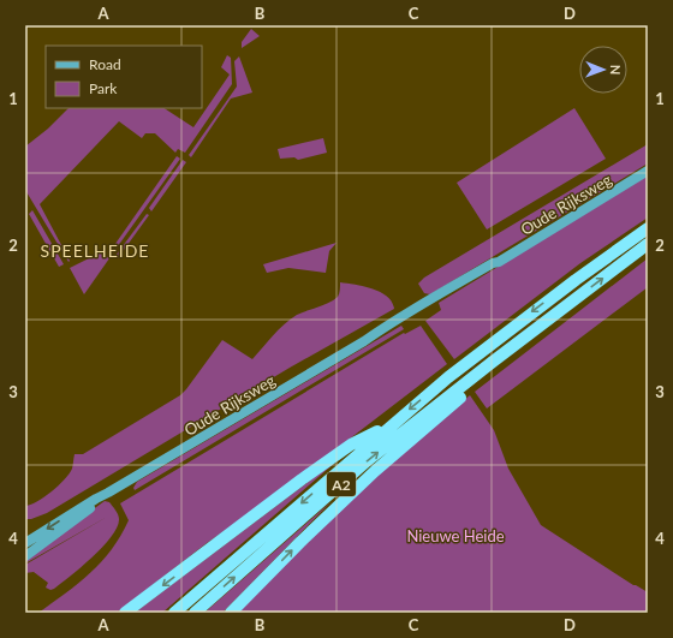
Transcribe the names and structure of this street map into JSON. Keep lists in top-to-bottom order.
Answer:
{
  "streets": {
    "highway": ["A2"],
    "main road": ["Oude Rijksweg"]
  },
  "districts": ["SPEELHEIDE"],
  "parks": ["Nieuwe Heide"],
  "legend": ["Road", "Park"],
  "north": "right",
  "grid": {
    "columns": [
      "A",
      "B",
      "C",
      "D"
    ],
    "rows": [
      "1",
      "2",
      "3",
      "4"
    ]
  }
}
